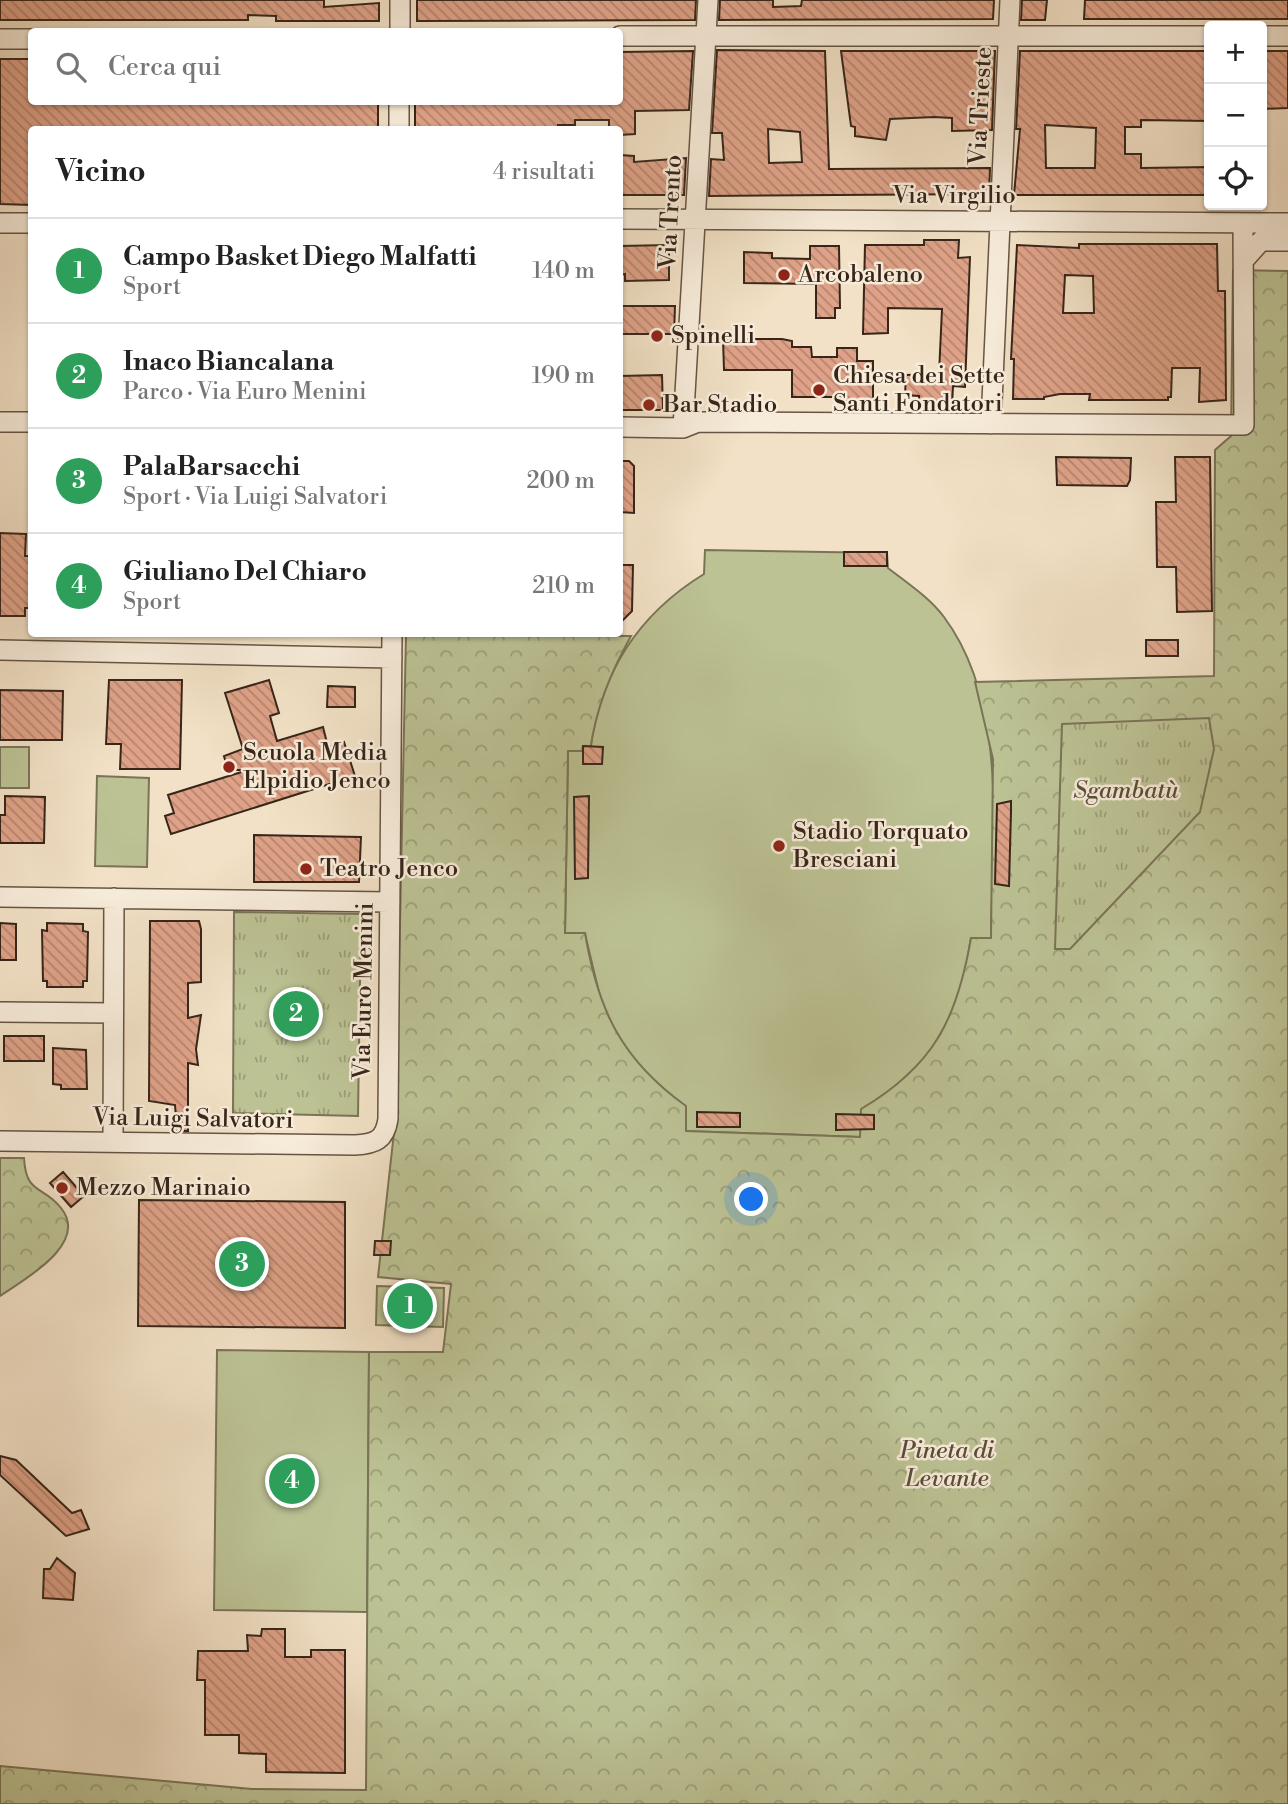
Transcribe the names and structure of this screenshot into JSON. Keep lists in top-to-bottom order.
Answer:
{
  "streets": {
    "street": [
      "Via Trieste",
      "Via Virgilio",
      "Via Trento",
      "Via Euro Menini",
      "Via Luigi Salvatori"
    ]
  },
  "crossings": [
    ["Via Trieste", "Via Virgilio"],
    ["Via Virgilio", "Via Trento"],
    ["Via Euro Menini", "Via Luigi Salvatori"]
  ],
  "parks": ["Sgambatù", "Pineta di Levante"],
  "places": [
    "Arcobaleno",
    "Spinelli",
    "Chiesa dei Sette Santi Fondatori",
    "Bar Stadio",
    "Scuola Media Elpidio Jenco",
    "Stadio Torquato Bresciani",
    "Teatro Jenco",
    "Mezzo Marinaio"
  ],
  "page": {
    "map_buttons": ["+", "−"],
    "search": "Cerca qui",
    "heading": ["Vicino", "4 risultati"],
    "list": [
      {
        "mark": "1",
        "name": "Campo Basket Diego Malfatti",
        "note": "Sport",
        "value": "140 m"
      },
      {
        "mark": "2",
        "name": "Inaco Biancalana",
        "note": "Parco · Via Euro Menini",
        "value": "190 m"
      },
      {
        "mark": "3",
        "name": "PalaBarsacchi",
        "note": "Sport · Via Luigi Salvatori",
        "value": "200 m"
      },
      {
        "mark": "4",
        "name": "Giuliano Del Chiaro",
        "note": "Sport",
        "value": "210 m"
      }
    ],
    "pins": [
      "2",
      "3",
      "1",
      "4"
    ]
  }
}
